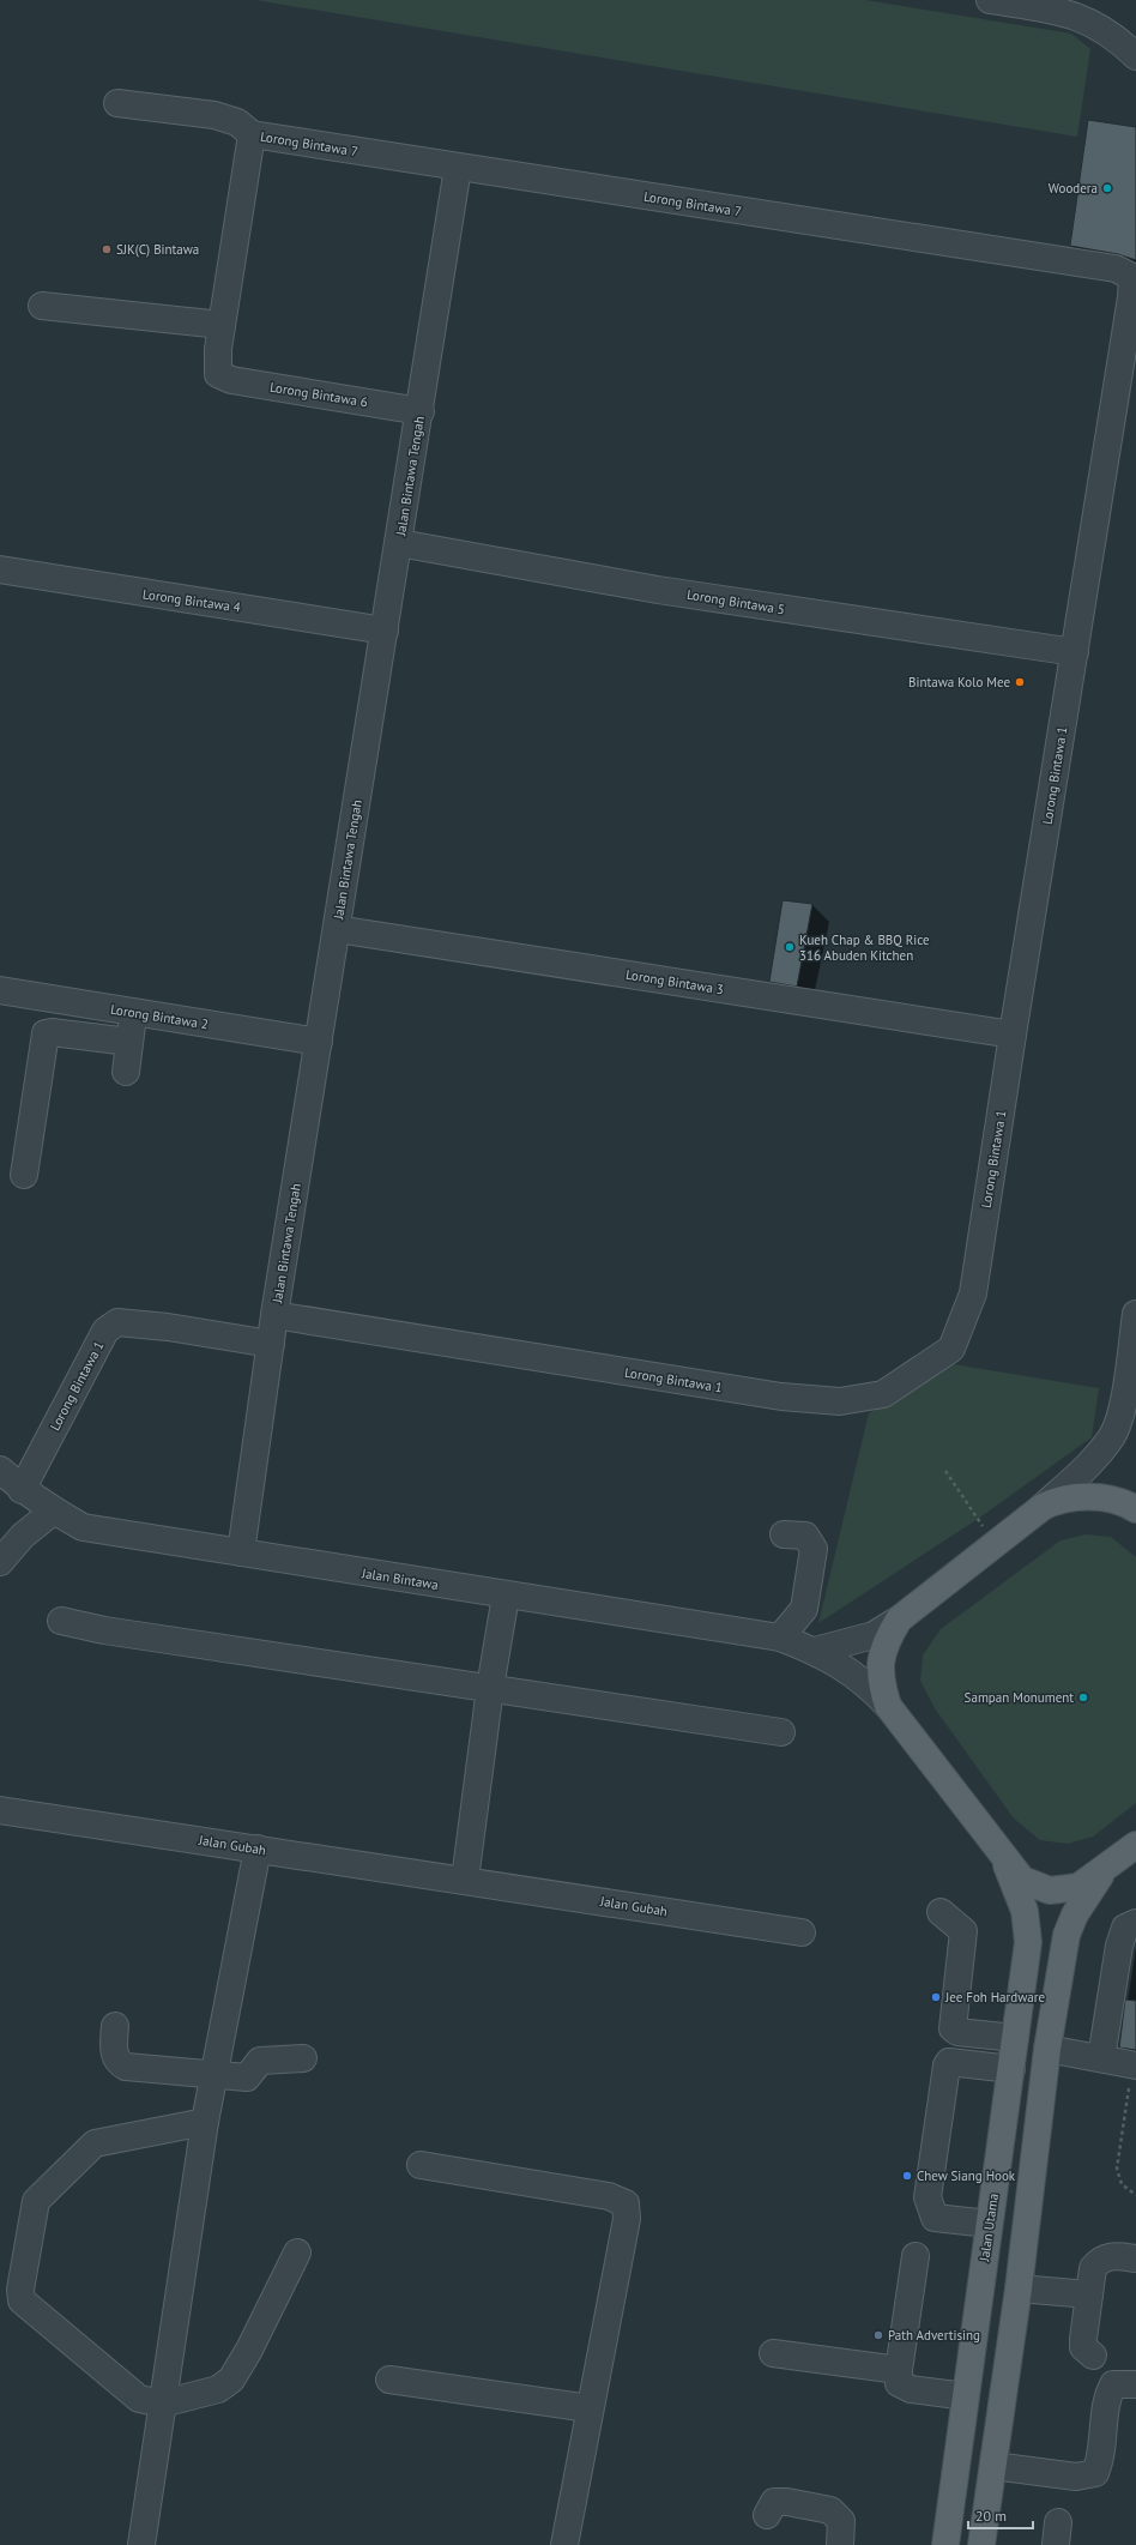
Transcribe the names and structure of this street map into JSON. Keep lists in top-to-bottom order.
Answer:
{
  "streets": {
    "main road": ["Jalan Utama"],
    "street": [
      "Lorong Bintawa 7",
      "Lorong Bintawa 6",
      "Jalan Bintawa Tengah",
      "Lorong Bintawa 4",
      "Lorong Bintawa 5",
      "Lorong Bintawa 1",
      "Lorong Bintawa 3",
      "Lorong Bintawa 2",
      "Jalan Bintawa",
      "Jalan Gubah"
    ]
  },
  "crossings": [
    ["Lorong Bintawa 7", "Jalan Bintawa Tengah"],
    ["Lorong Bintawa 7", "Lorong Bintawa 1"],
    ["Lorong Bintawa 6", "Jalan Bintawa Tengah"],
    ["Jalan Bintawa Tengah", "Lorong Bintawa 4"],
    ["Jalan Bintawa Tengah", "Lorong Bintawa 5"],
    ["Jalan Bintawa Tengah", "Lorong Bintawa 1"],
    ["Jalan Bintawa Tengah", "Lorong Bintawa 3"],
    ["Jalan Bintawa Tengah", "Lorong Bintawa 2"],
    ["Jalan Bintawa Tengah", "Jalan Bintawa"],
    ["Lorong Bintawa 5", "Lorong Bintawa 1"],
    ["Lorong Bintawa 1", "Lorong Bintawa 3"],
    ["Lorong Bintawa 1", "Jalan Bintawa"]
  ],
  "places": [
    "Woodera",
    "SJK(C) Bintawa",
    "Bintawa Kolo Mee",
    "Kueh Chap & BBQ Rice 316 Abuden Kitchen",
    "Sampan Monument",
    "Jee Foh Hardware",
    "Chew Siang Hook",
    "Path Advertising"
  ],
  "scale_bar": "20 m"
}
